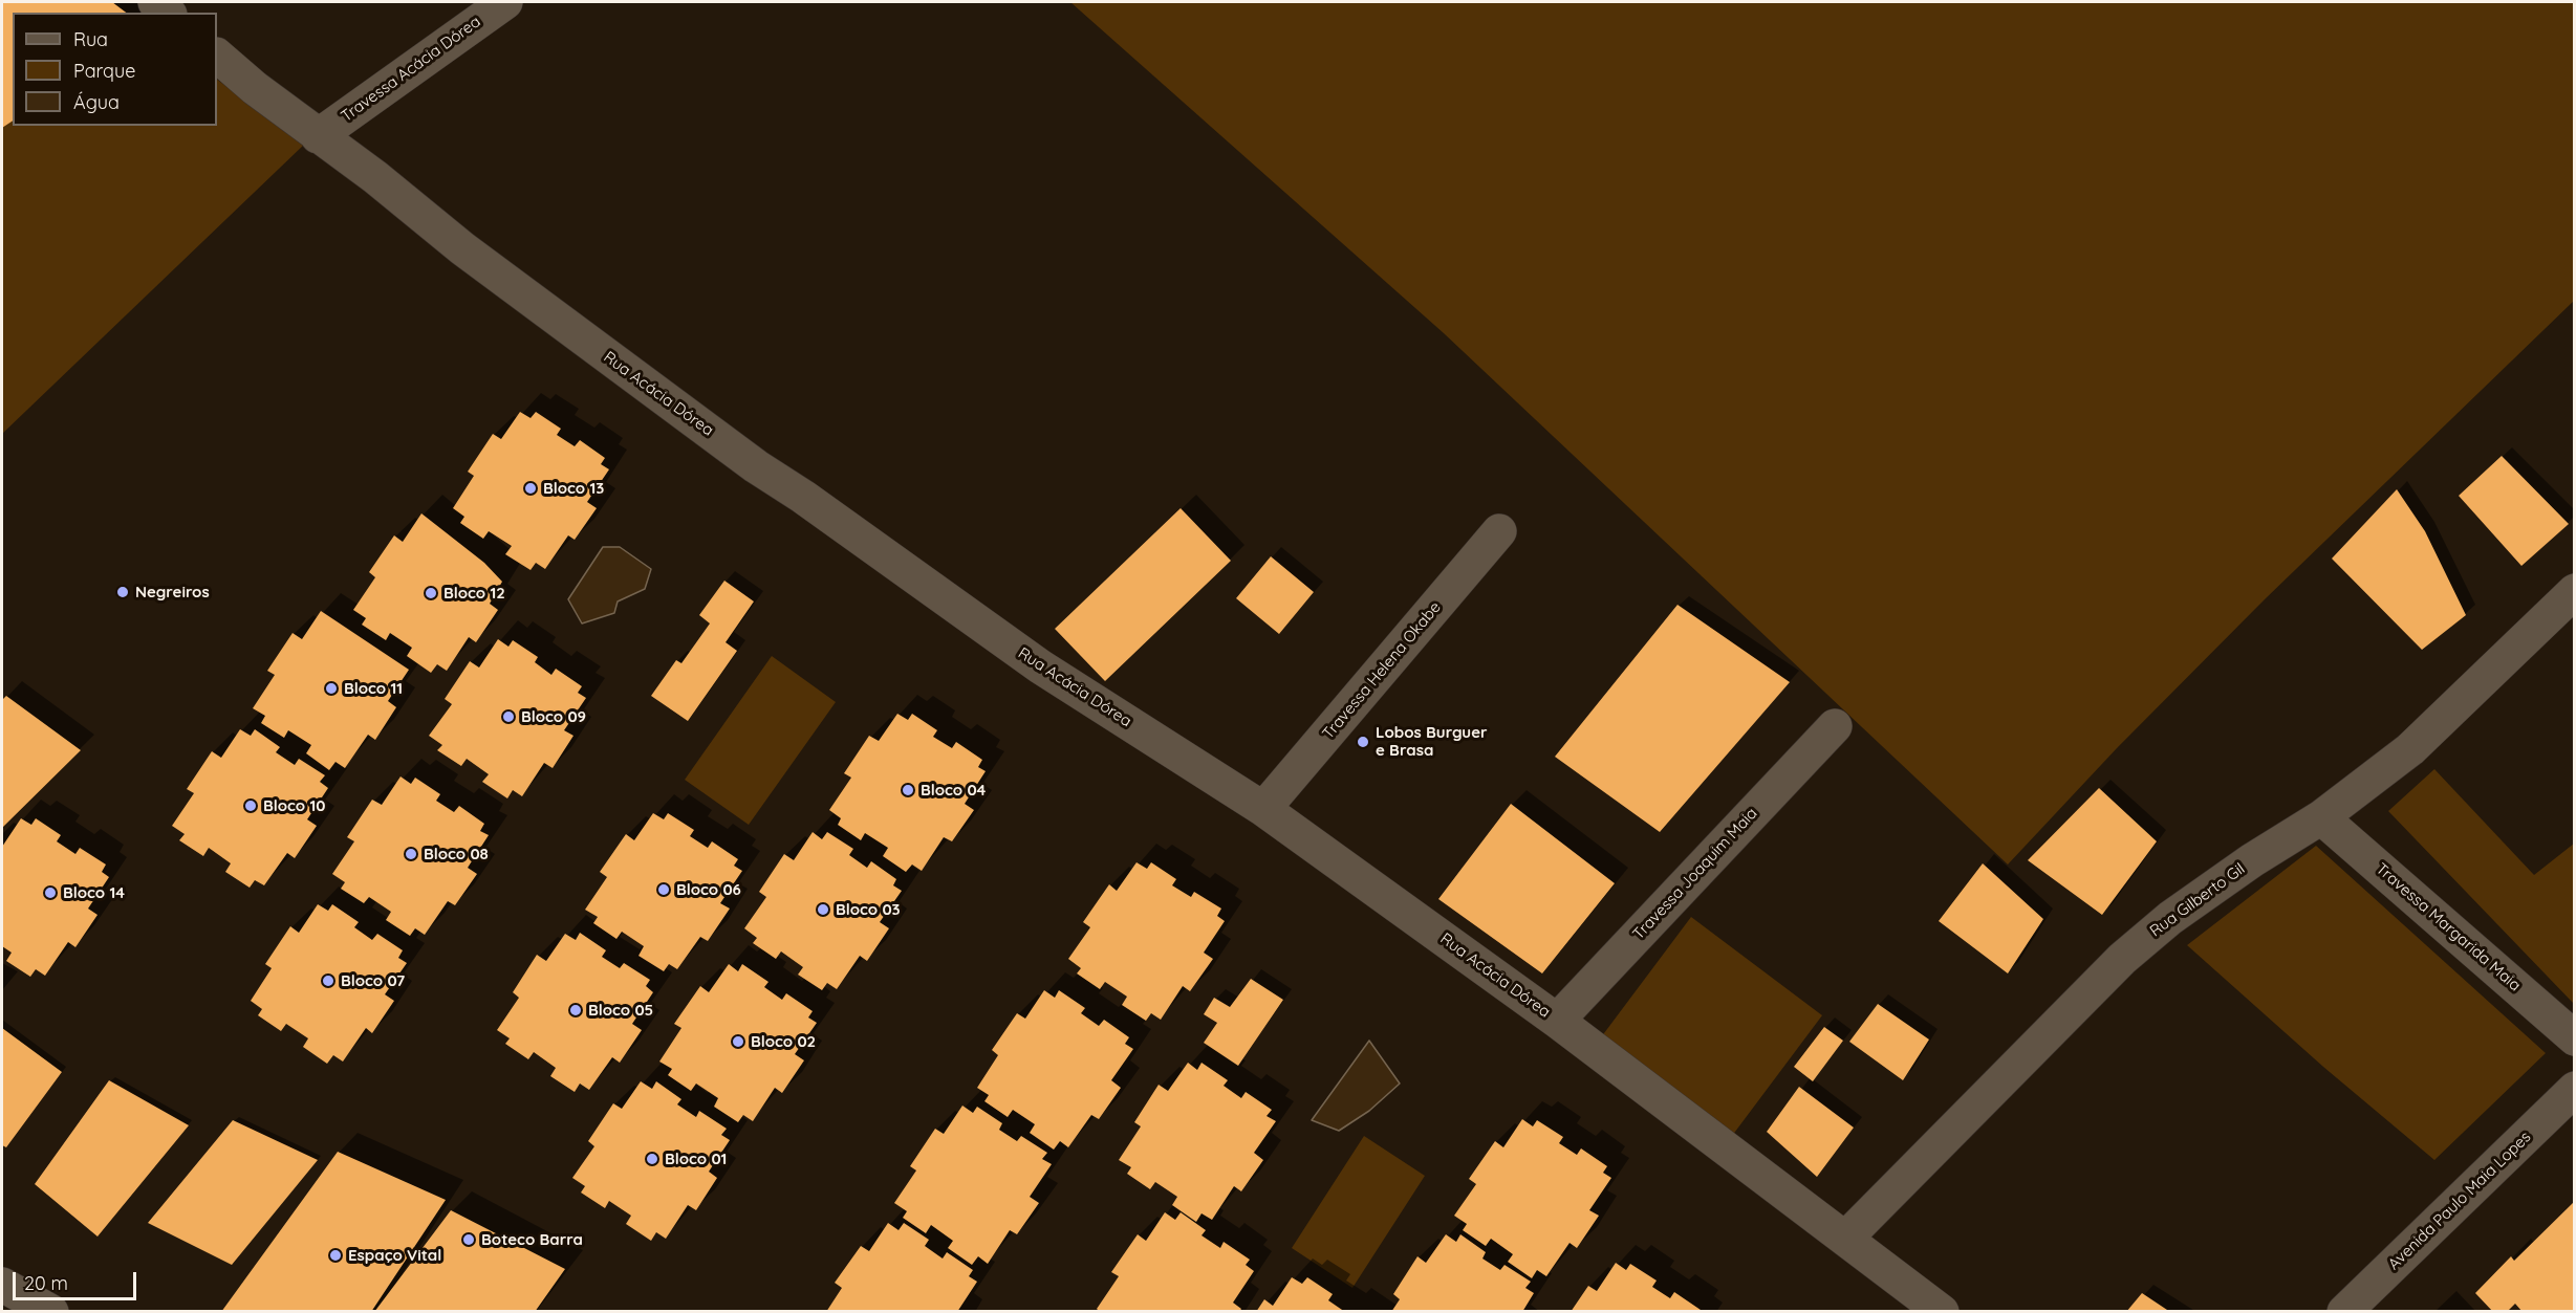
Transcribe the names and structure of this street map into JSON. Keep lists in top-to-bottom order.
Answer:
{
  "streets": {
    "street": [
      "Travessa Acácia Dórea",
      "Rua Acácia Dórea",
      "Travessa Helena Okabe",
      "Travessa Joaquim Maia",
      "Rua Gilberto Gil",
      "Travessa Margarida Maia",
      "Avenida Paulo Maia Lopes"
    ]
  },
  "crossings": [
    ["Travessa Acácia Dórea", "Rua Acácia Dórea"],
    ["Rua Acácia Dórea", "Travessa Helena Okabe"],
    ["Rua Acácia Dórea", "Travessa Joaquim Maia"],
    ["Rua Acácia Dórea", "Rua Gilberto Gil"],
    ["Rua Gilberto Gil", "Travessa Margarida Maia"]
  ],
  "places": [
    "Bloco 13",
    "Negreiros",
    "Bloco 12",
    "Bloco 11",
    "Bloco 09",
    "Lobos Burguer e Brasa",
    "Bloco 04",
    "Bloco 10",
    "Bloco 08",
    "Bloco 06",
    "Bloco 14",
    "Bloco 03",
    "Bloco 07",
    "Bloco 05",
    "Bloco 02",
    "Bloco 01",
    "Boteco Barra",
    "Espaço Vital"
  ],
  "legend": ["Rua", "Parque", "Água"],
  "scale_bar": "20 m"
}
